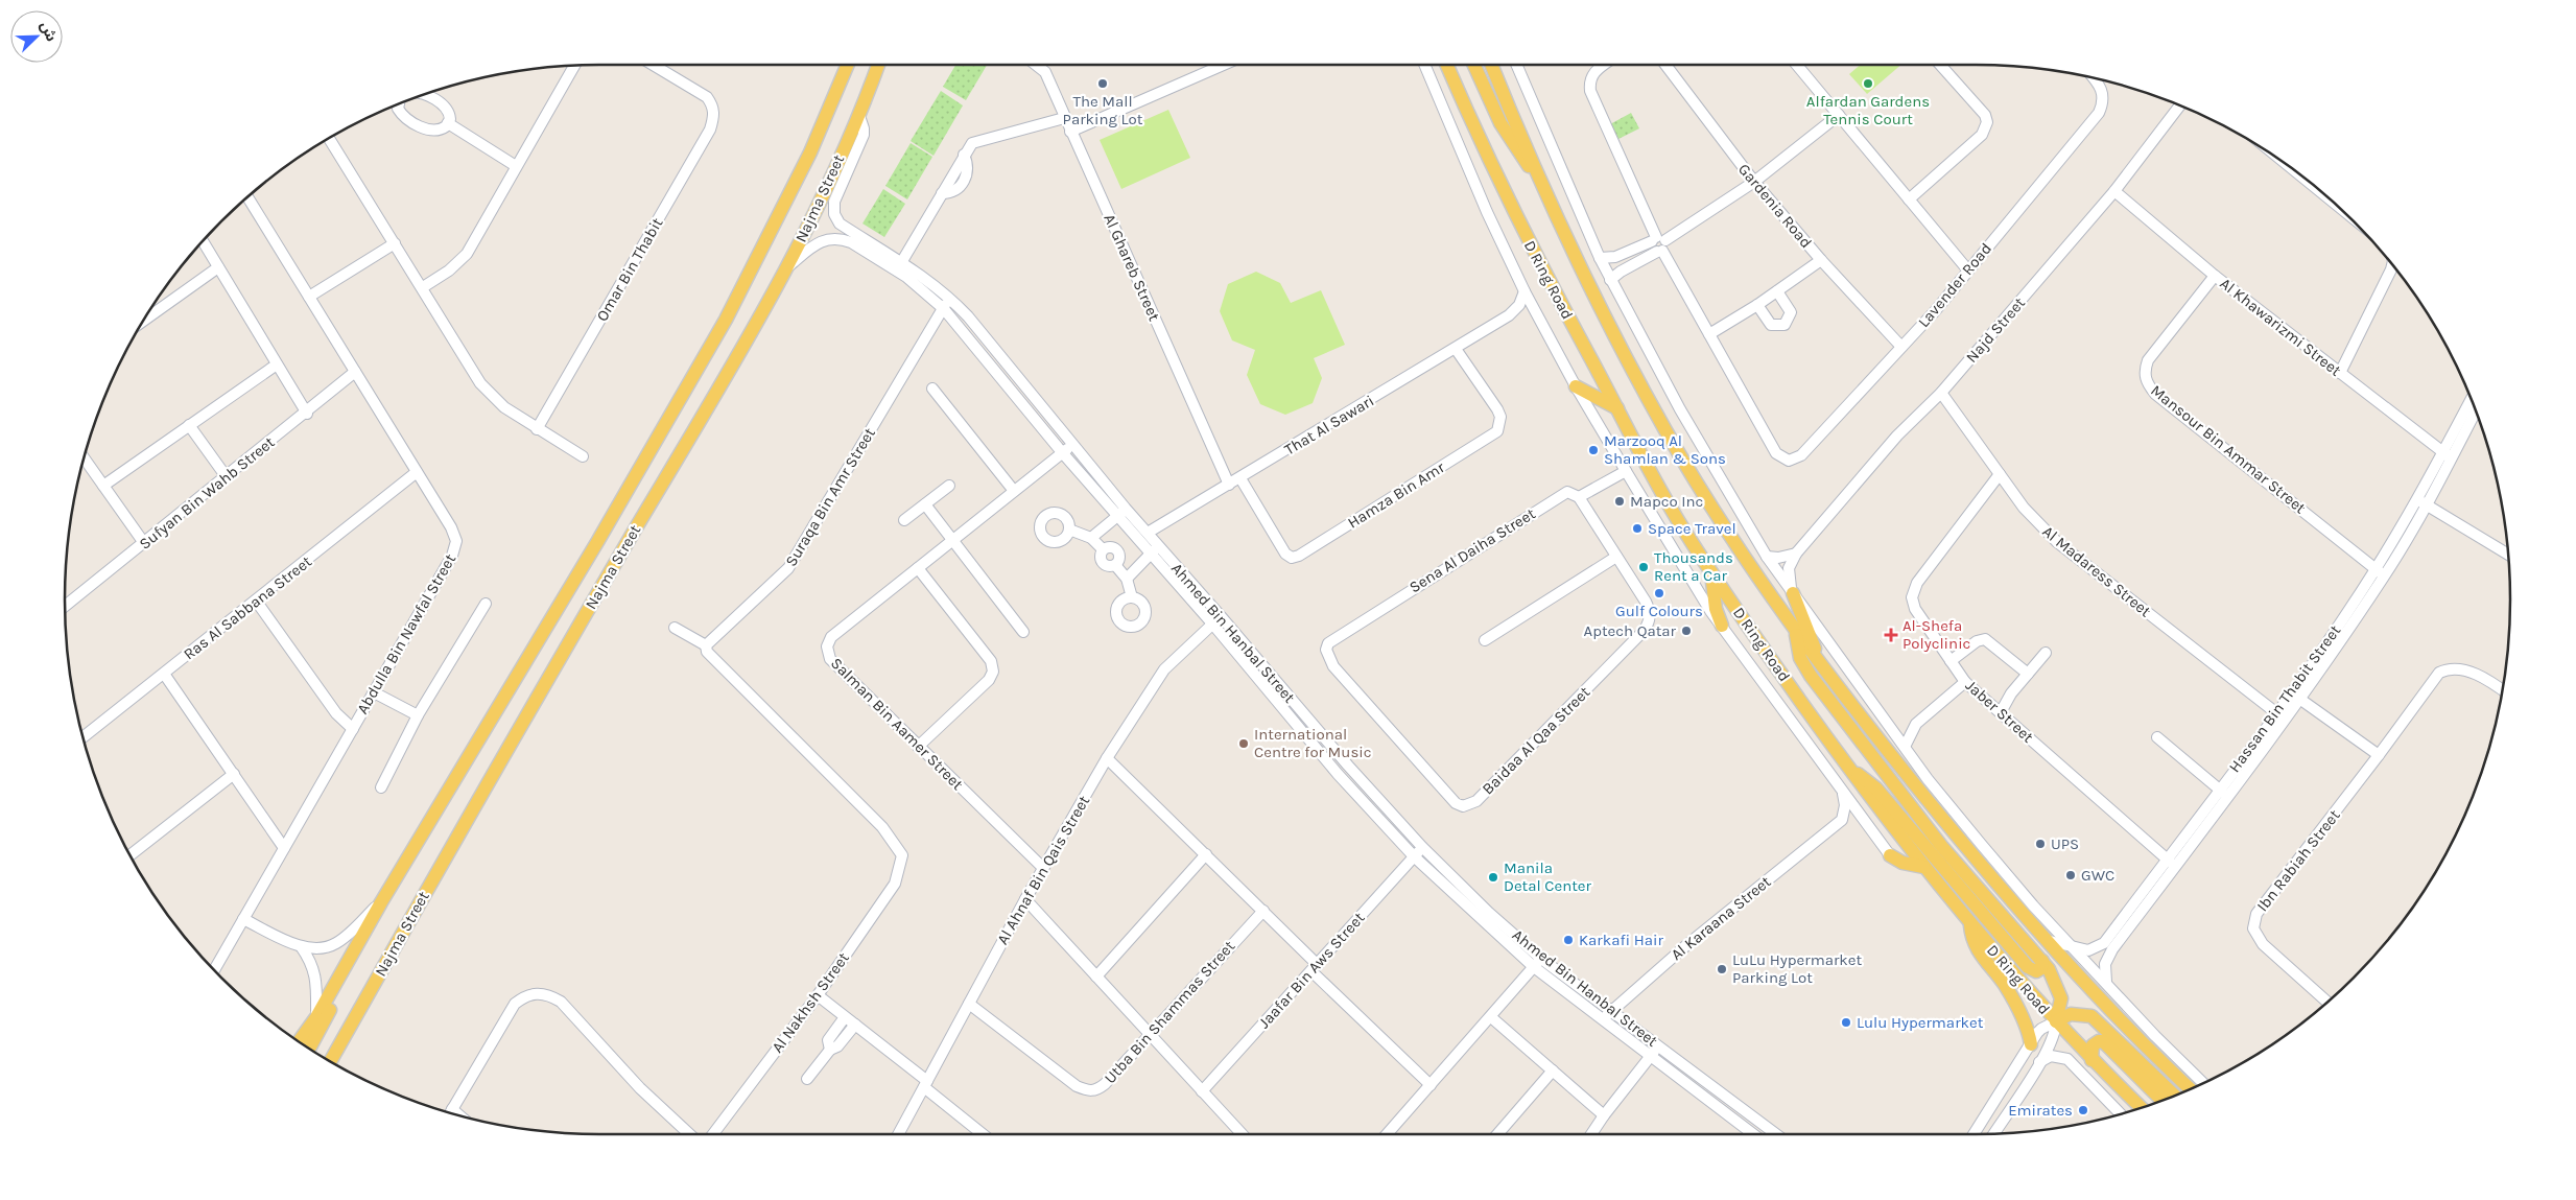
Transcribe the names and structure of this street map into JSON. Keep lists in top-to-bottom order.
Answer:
{
  "streets": {
    "main road": ["Najma Street", "D Ring Road"],
    "street": [
      "Gardenia Road",
      "Al Ghareb Street",
      "Lavender Road",
      "Al Khawarizmi Street",
      "Najd Street",
      "That Al Sawari",
      "Mansour Bin Ammar Street",
      "Sufyan Bin Wahb Street",
      "Hamza Bin Amr",
      "Suraqa Bin Amr Street",
      "Sena Al Daiha Street",
      "Al Madaress Street",
      "Ras Al Sabbana Street",
      "Ahmed Bin Hanbal Street",
      "Abdulla Bin Nawfal Street",
      "Hassan Bin Thabit Street",
      "Jaber Street",
      "Salman Bin Aamer Street",
      "Baidaa Al Qaa Street",
      "Ibn Rabiah Street",
      "Al Ahnaf Bin Qais Street",
      "Al Karaana Street",
      "Jaafar Bin Aws Street",
      "Al Nakhsh Street",
      "Utba Bin Shammas Street"
    ]
  },
  "crossings": [
    ["Najma Street", "Ahmed Bin Hanbal Street"],
    ["Gardenia Road", "Lavender Road"],
    ["Al Ghareb Street", "That Al Sawari"],
    ["D Ring Road", "That Al Sawari"],
    ["D Ring Road", "Sena Al Daiha Street"],
    ["Al Khawarizmi Street", "Najd Street"],
    ["Al Khawarizmi Street", "Mansour Bin Ammar Street"],
    ["Al Khawarizmi Street", "Hassan Bin Thabit Street"],
    ["Najd Street", "Al Madaress Street"],
    ["That Al Sawari", "Hamza Bin Amr"],
    ["That Al Sawari", "Ahmed Bin Hanbal Street"],
    ["Mansour Bin Ammar Street", "Hassan Bin Thabit Street"],
    ["Sufyan Bin Wahb Street", "Abdulla Bin Nawfal Street"],
    ["Suraqa Bin Amr Street", "Ahmed Bin Hanbal Street"],
    ["Suraqa Bin Amr Street", "Al Nakhsh Street"],
    ["Sena Al Daiha Street", "Baidaa Al Qaa Street"],
    ["Al Madaress Street", "Hassan Bin Thabit Street"],
    ["Al Madaress Street", "Jaber Street"],
    ["Ras Al Sabbana Street", "Abdulla Bin Nawfal Street"],
    ["Ahmed Bin Hanbal Street", "Salman Bin Aamer Street"],
    ["Ahmed Bin Hanbal Street", "Al Ahnaf Bin Qais Street"],
    ["Ahmed Bin Hanbal Street", "Al Karaana Street"],
    ["Ahmed Bin Hanbal Street", "Jaafar Bin Aws Street"],
    ["Hassan Bin Thabit Street", "Jaber Street"],
    ["Salman Bin Aamer Street", "Al Ahnaf Bin Qais Street"],
    ["Al Ahnaf Bin Qais Street", "Utba Bin Shammas Street"]
  ],
  "places": {
    "other": [
      "The Mall Parking Lot",
      "Alfardan Gardens Tennis Court",
      "Marzooq Al Shamlan & Sons",
      "Mapco Inc",
      "Space Travel",
      "Thousands Rent a Car",
      "Gulf Colours",
      "Aptech Qatar",
      "International Centre for Music",
      "UPS",
      "GWC",
      "Manila Detal Center",
      "Karkafi Hair",
      "LuLu Hypermarket Parking Lot",
      "Lulu Hypermarket",
      "Emirates"
    ],
    "health": ["Al-Shefa Polyclinic"]
  },
  "north": "top right"
}
